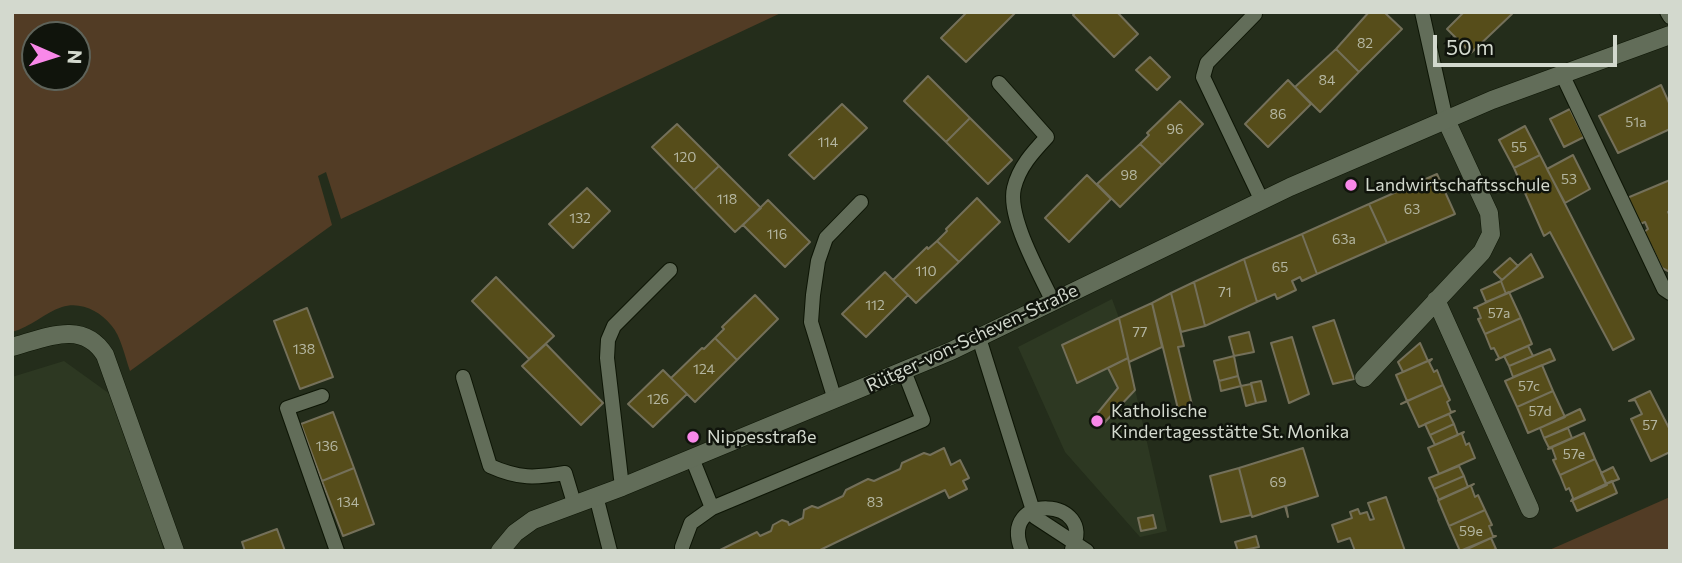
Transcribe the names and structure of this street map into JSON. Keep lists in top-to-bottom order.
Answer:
{
  "streets": {
    "street": ["Rütger-von-Scheven-Straße"]
  },
  "places": ["Landwirtschaftsschule", "Katholische Kindertagesstätte St. Monika", "Nippesstraße"],
  "house_numbers": [
    "82",
    "84",
    "86",
    "51a",
    "96",
    "114",
    "55",
    "120",
    "98",
    "53",
    "118",
    "63",
    "132",
    "116",
    "63a",
    "65",
    "110",
    "71",
    "112",
    "57a",
    "77",
    "138",
    "124",
    "57c",
    "126",
    "57d",
    "57",
    "136",
    "57e",
    "69",
    "134",
    "83",
    "59e"
  ],
  "scale_bar": "50 m",
  "north": "right"
}
